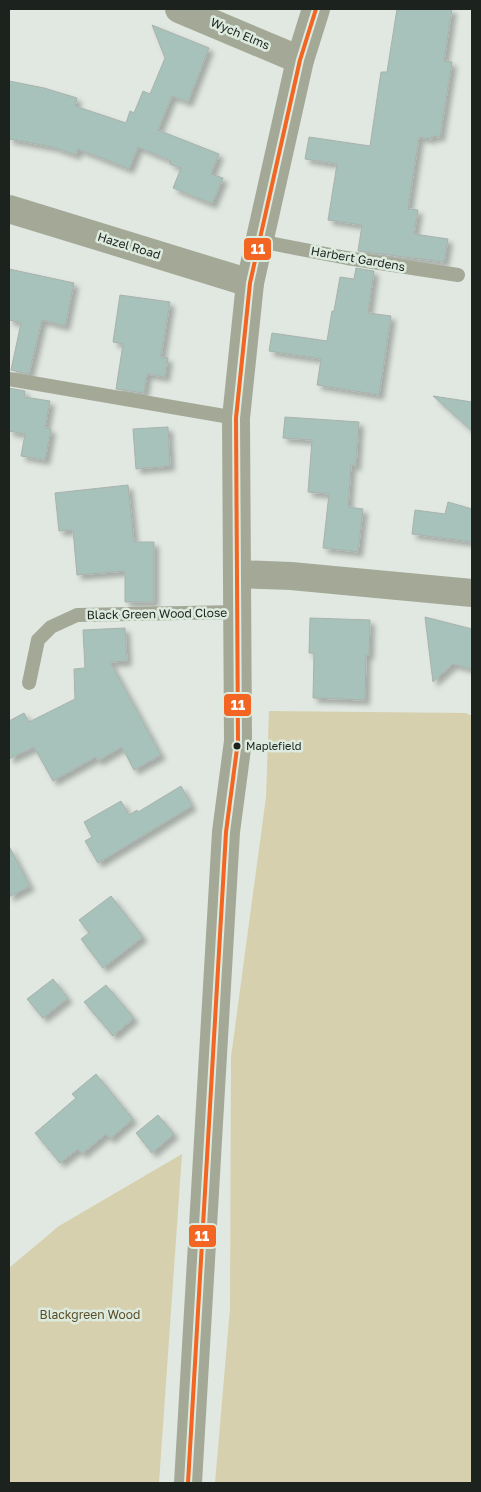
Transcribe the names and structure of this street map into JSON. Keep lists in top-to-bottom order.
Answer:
{
  "streets": {
    "street": ["Wych Elms", "Hazel Road"],
    "lane": ["Harbert Gardens", "Black Green Wood Close"]
  },
  "parks": ["Blackgreen Wood"],
  "places": ["Maplefield"],
  "lines": ["transit line 11"]
}
